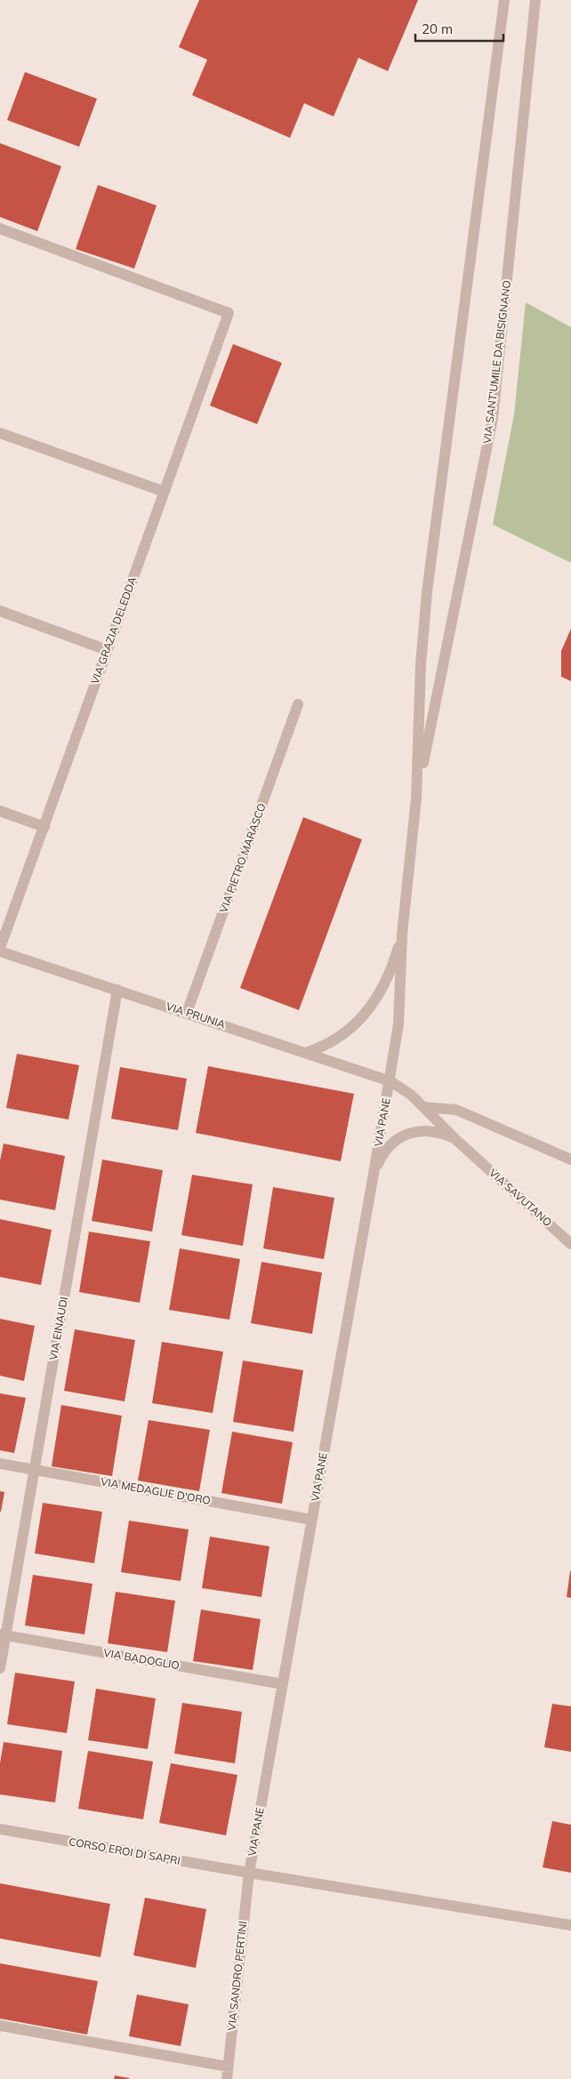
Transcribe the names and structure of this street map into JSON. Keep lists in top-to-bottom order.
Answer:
{
  "streets": {
    "street": [
      "VIA SANT'UMILE DA BISIGNANO",
      "VIA GRAZIA DELEDDA",
      "VIA PIETRO MARASCO",
      "VIA PRUNIA",
      "VIA PANE",
      "VIA SAVUTANO",
      "VIA EINAUDI",
      "VIA MEDAGLIE D'ORO",
      "VIA BADOGLIO",
      "CORSO EROI DI SAPRI",
      "VIA SANDRO PERTINI"
    ]
  },
  "crossings": [
    ["VIA SANT'UMILE DA BISIGNANO", "VIA PANE"],
    ["VIA GRAZIA DELEDDA", "VIA PRUNIA"],
    ["VIA PIETRO MARASCO", "VIA PRUNIA"],
    ["VIA PRUNIA", "VIA PANE"],
    ["VIA PRUNIA", "VIA SAVUTANO"],
    ["VIA PRUNIA", "VIA EINAUDI"],
    ["VIA PANE", "VIA MEDAGLIE D'ORO"],
    ["VIA PANE", "VIA BADOGLIO"],
    ["VIA PANE", "CORSO EROI DI SAPRI"],
    ["VIA PANE", "VIA SANDRO PERTINI"],
    ["VIA EINAUDI", "VIA MEDAGLIE D'ORO"],
    ["VIA EINAUDI", "VIA BADOGLIO"],
    ["CORSO EROI DI SAPRI", "VIA SANDRO PERTINI"]
  ],
  "scale_bar": "20 m"
}
